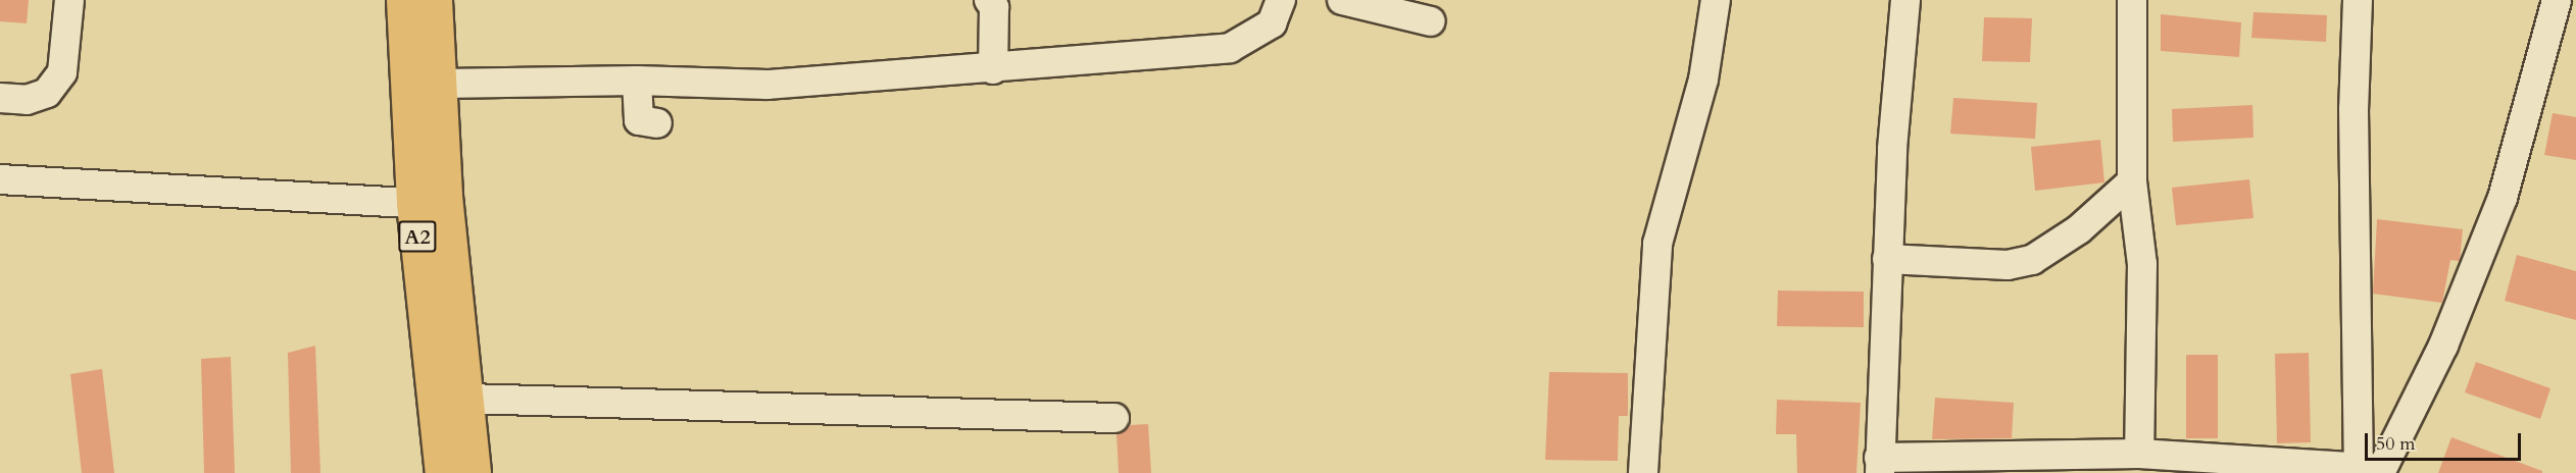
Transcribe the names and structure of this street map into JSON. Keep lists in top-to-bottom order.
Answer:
{
  "streets": {
    "highway": ["A2"]
  },
  "scale_bar": "50 m"
}
